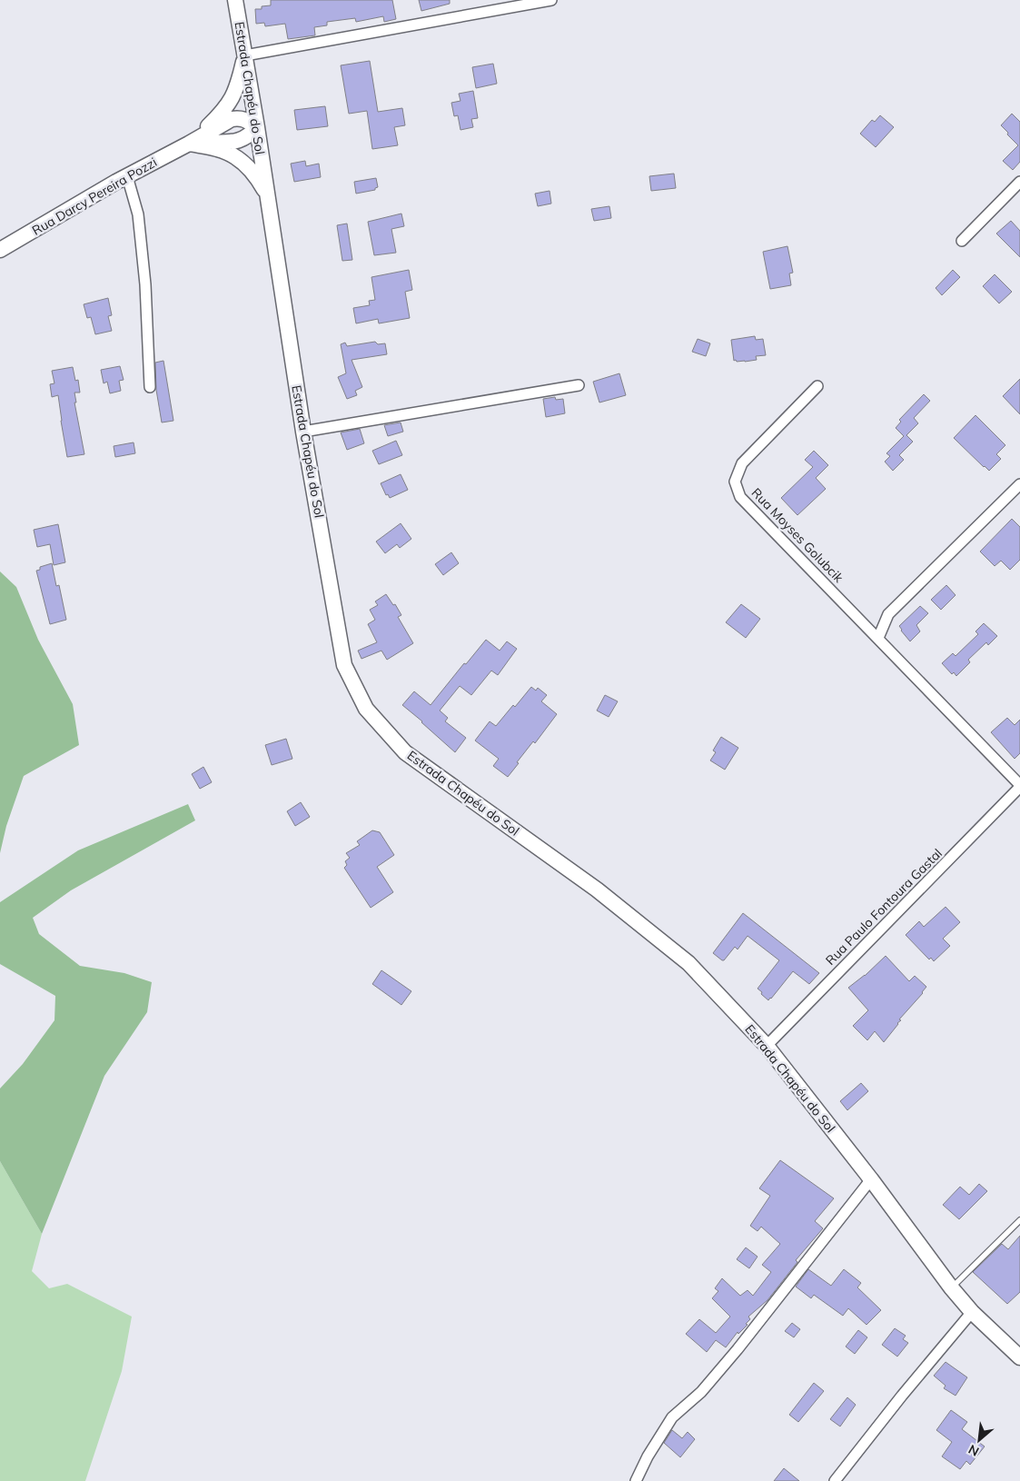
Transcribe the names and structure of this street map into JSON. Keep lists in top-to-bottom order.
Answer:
{
  "streets": {
    "main road": ["Estrada Chapéu do Sol", "Rua Darcy Pereira Pozzi"],
    "street": ["Rua Moyses Golubcik", "Rua Paulo Fontoura Gastal"]
  },
  "crossings": [
    ["Estrada Chapéu do Sol", "Rua Darcy Pereira Pozzi"],
    ["Estrada Chapéu do Sol", "Rua Paulo Fontoura Gastal"],
    ["Rua Moyses Golubcik", "Rua Paulo Fontoura Gastal"]
  ],
  "north": "bottom left"
}
